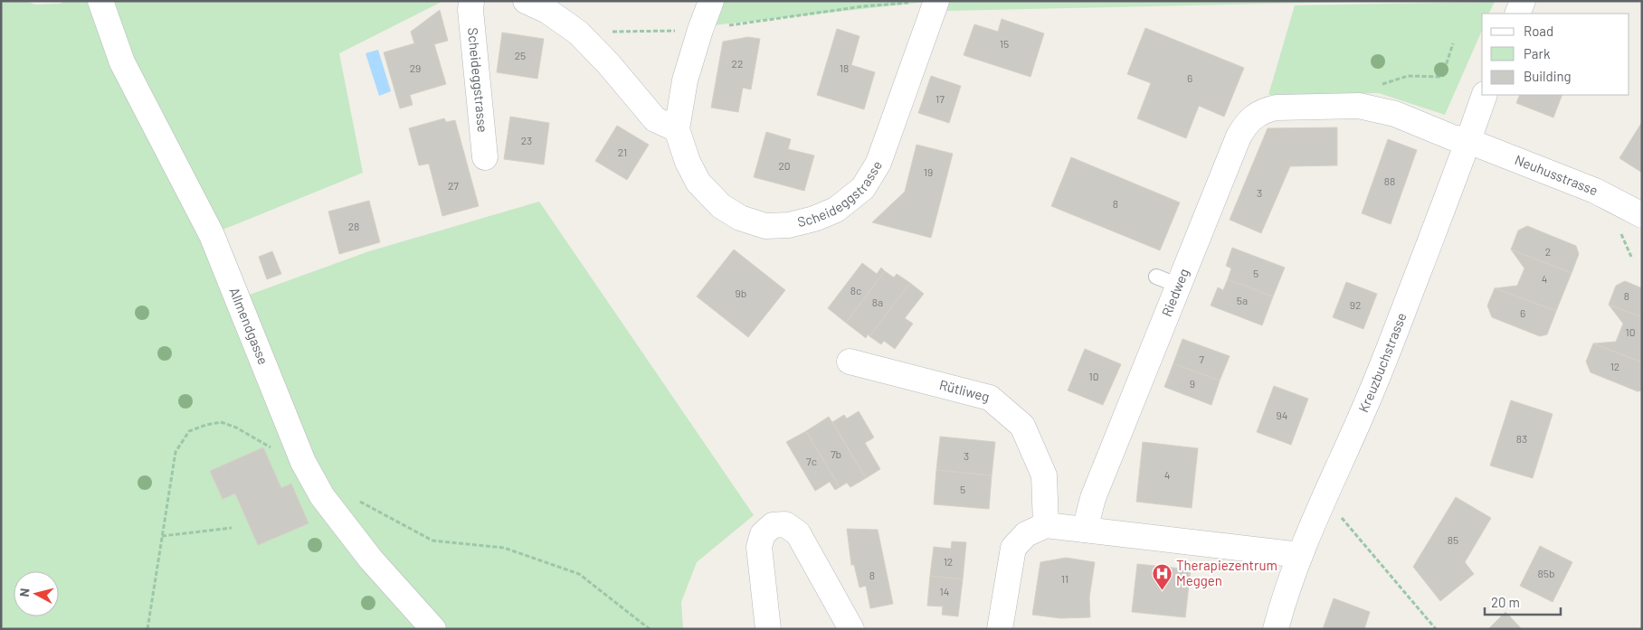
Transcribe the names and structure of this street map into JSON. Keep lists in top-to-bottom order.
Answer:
{
  "streets": {
    "street": [
      "Scheideggstrasse",
      "Neuhusstrasse",
      "Riedweg",
      "Allmendgasse",
      "Kreuzbuchstrasse",
      "Rütliweg"
    ]
  },
  "crossings": [
    ["Neuhusstrasse", "Riedweg"],
    ["Neuhusstrasse", "Kreuzbuchstrasse"],
    ["Riedweg", "Kreuzbuchstrasse"]
  ],
  "places": {
    "hospital": ["Therapiezentrum Meggen"]
  },
  "house_numbers": [
    "15",
    "25",
    "22",
    "29",
    "18",
    "6",
    "17",
    "23",
    "21",
    "20",
    "19",
    "88",
    "27",
    "3",
    "8",
    "28",
    "2",
    "5",
    "4",
    "8c",
    "9b",
    "8",
    "5a",
    "8a",
    "92",
    "6",
    "10",
    "7",
    "12",
    "10",
    "9",
    "94",
    "83",
    "7b",
    "3",
    "7c",
    "4",
    "5",
    "85",
    "12",
    "85b",
    "8",
    "11",
    "14"
  ],
  "legend": ["Road", "Park", "Building"],
  "scale_bar": "20 m",
  "north": "left"
}
